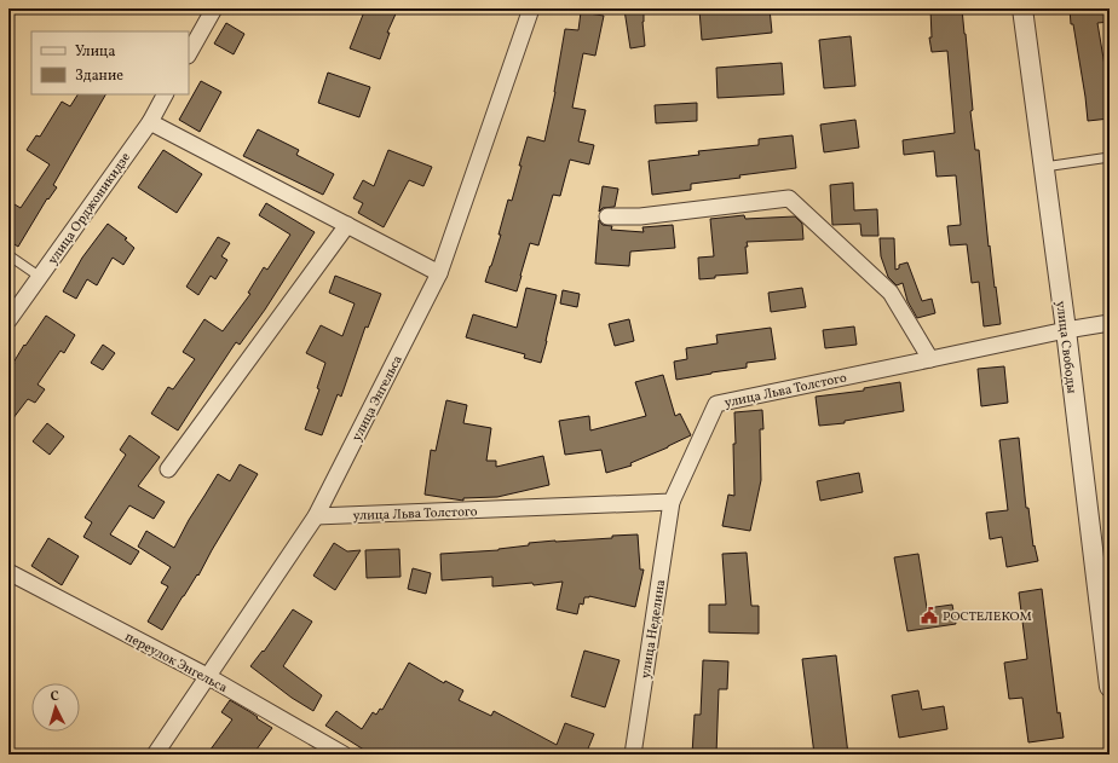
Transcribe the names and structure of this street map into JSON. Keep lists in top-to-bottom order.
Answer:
{
  "streets": {
    "street": [
      "улица Орджоникидзе",
      "улица Свободы",
      "улица Льва Толстого",
      "улица Энгельса",
      "улица Неделина",
      "переулок Энгельса"
    ]
  },
  "crossings": [
    ["улица Свободы", "улица Льва Толстого"],
    ["улица Льва Толстого", "улица Энгельса"],
    ["улица Льва Толстого", "улица Неделина"],
    ["улица Энгельса", "переулок Энгельса"]
  ],
  "places": {
    "public building": ["РОСТЕЛЕКОМ"]
  },
  "legend": ["Улица", "Здание"],
  "north": "top"
}
